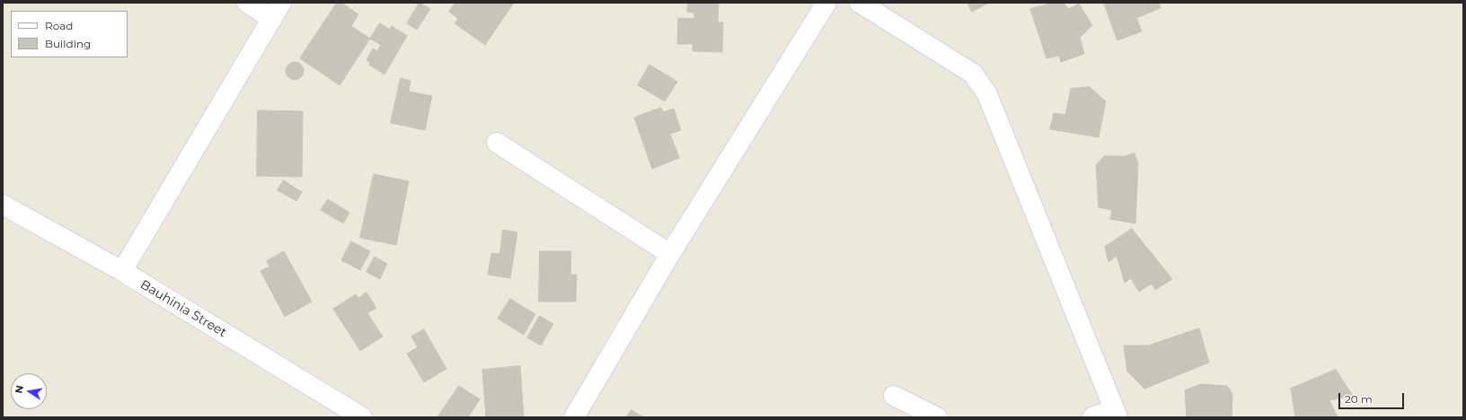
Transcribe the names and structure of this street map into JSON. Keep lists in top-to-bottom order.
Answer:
{
  "streets": {
    "street": ["Bauhinia Street"]
  },
  "legend": ["Road", "Building"],
  "scale_bar": "20 m",
  "north": "left"
}
